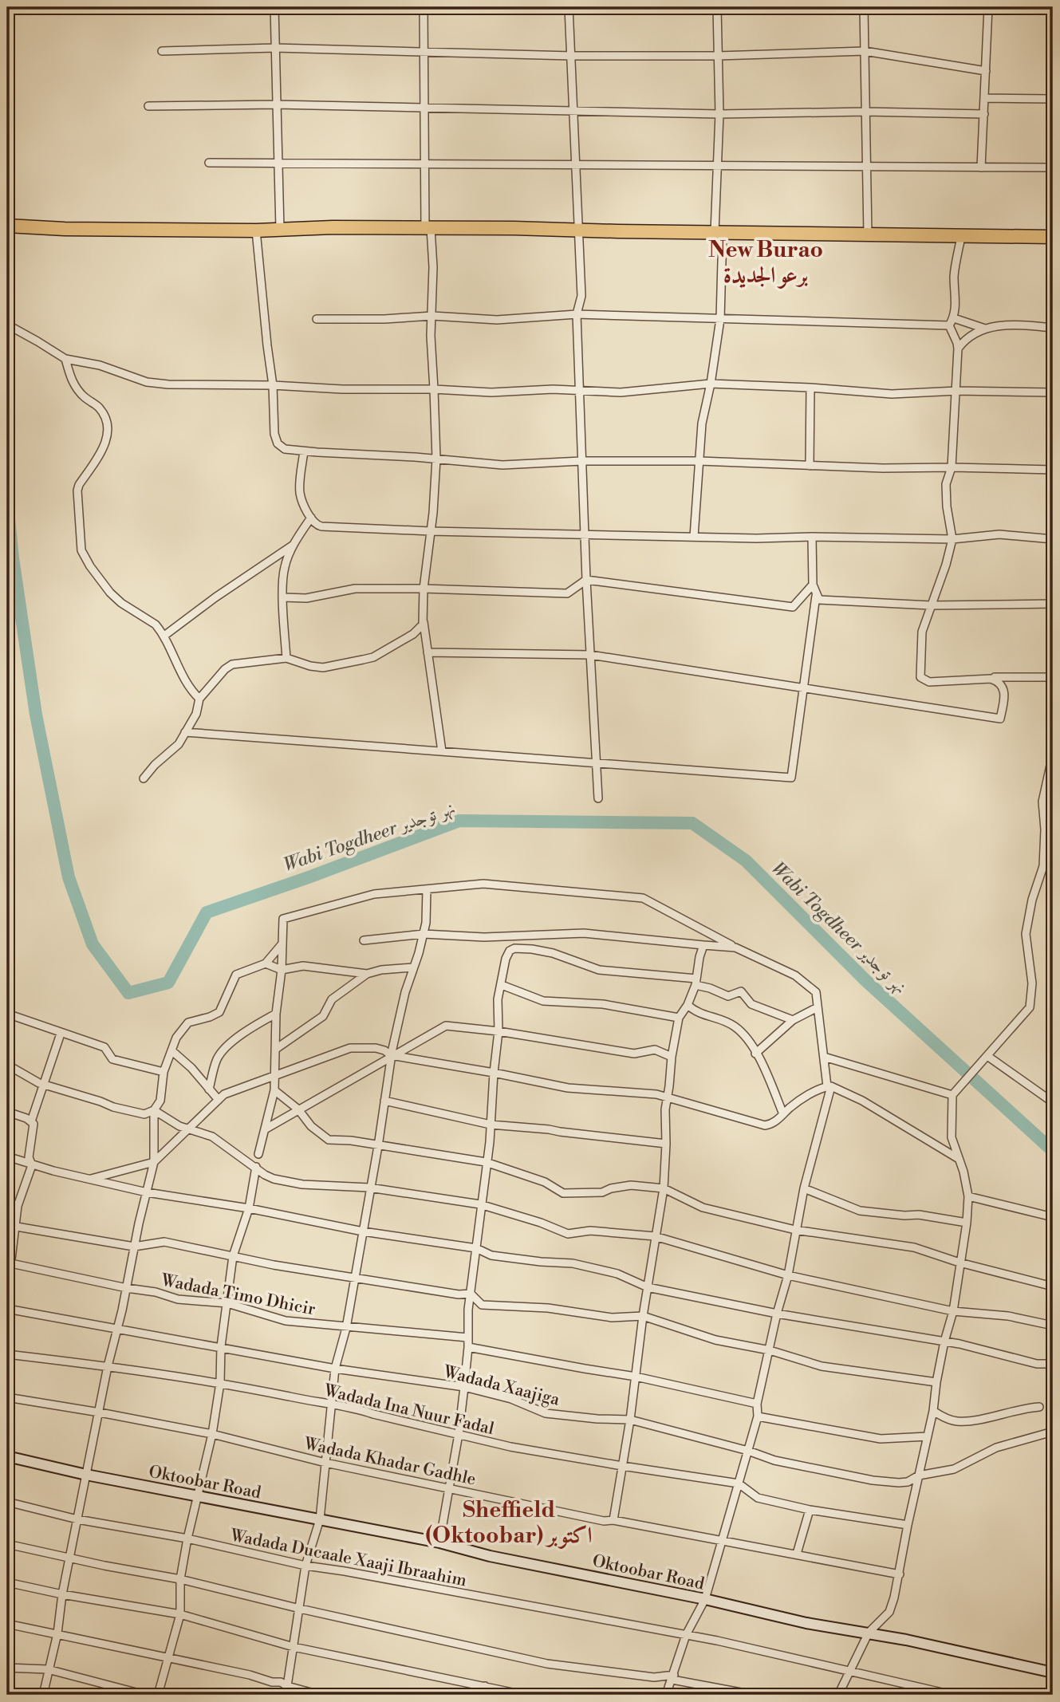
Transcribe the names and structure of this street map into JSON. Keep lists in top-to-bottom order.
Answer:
{
  "streets": {
    "street": [
      "Wadada Timo Dhicir",
      "Wadada Xaajiga",
      "Wadada Ina Nuur Fadal",
      "Wadada Khadar Gadhle",
      "Oktoobar Road",
      "Wadada Ducaale Xaaji Ibraahim"
    ]
  },
  "districts": ["New Burao برعو الجديدة", "Sheffield (Oktoobar) اكتوبر"],
  "water": ["Wabi Togdheer نهر توجدير"]
}
